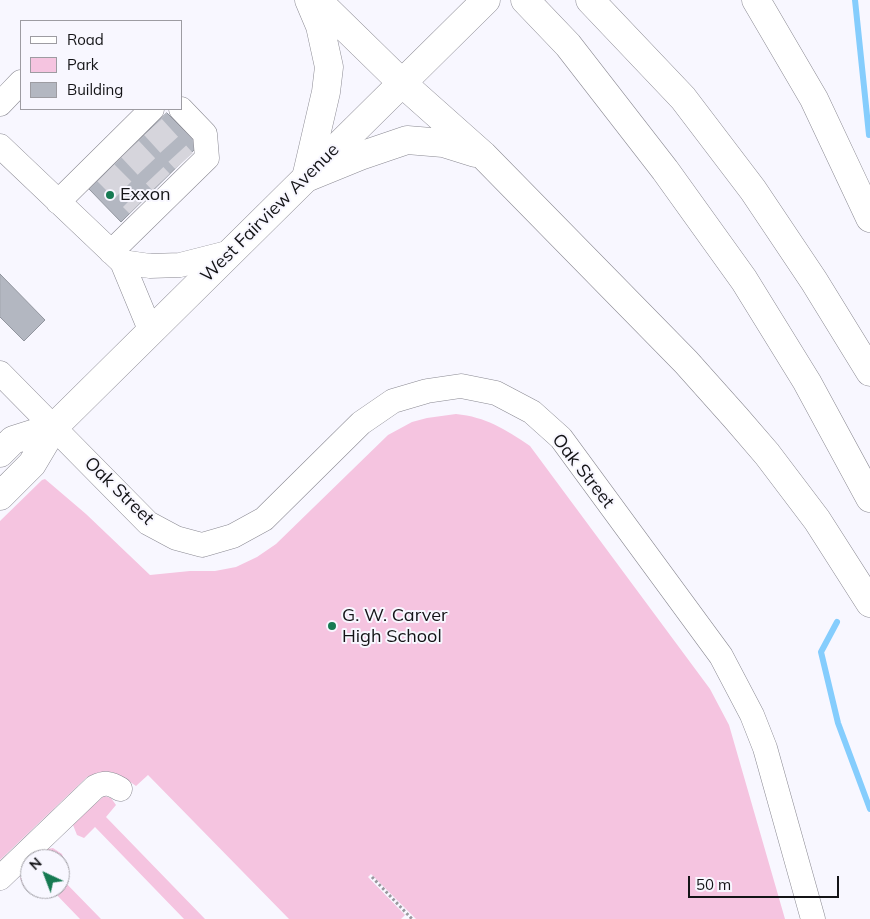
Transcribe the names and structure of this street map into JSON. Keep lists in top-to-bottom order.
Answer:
{
  "streets": {
    "main road": ["West Fairview Avenue"],
    "street": ["Oak Street"]
  },
  "crossings": [
    ["West Fairview Avenue", "Oak Street"]
  ],
  "places": ["Exxon", "G. W. Carver High School"],
  "legend": ["Road", "Park", "Building"],
  "scale_bar": "50 m",
  "north": "top left"
}
